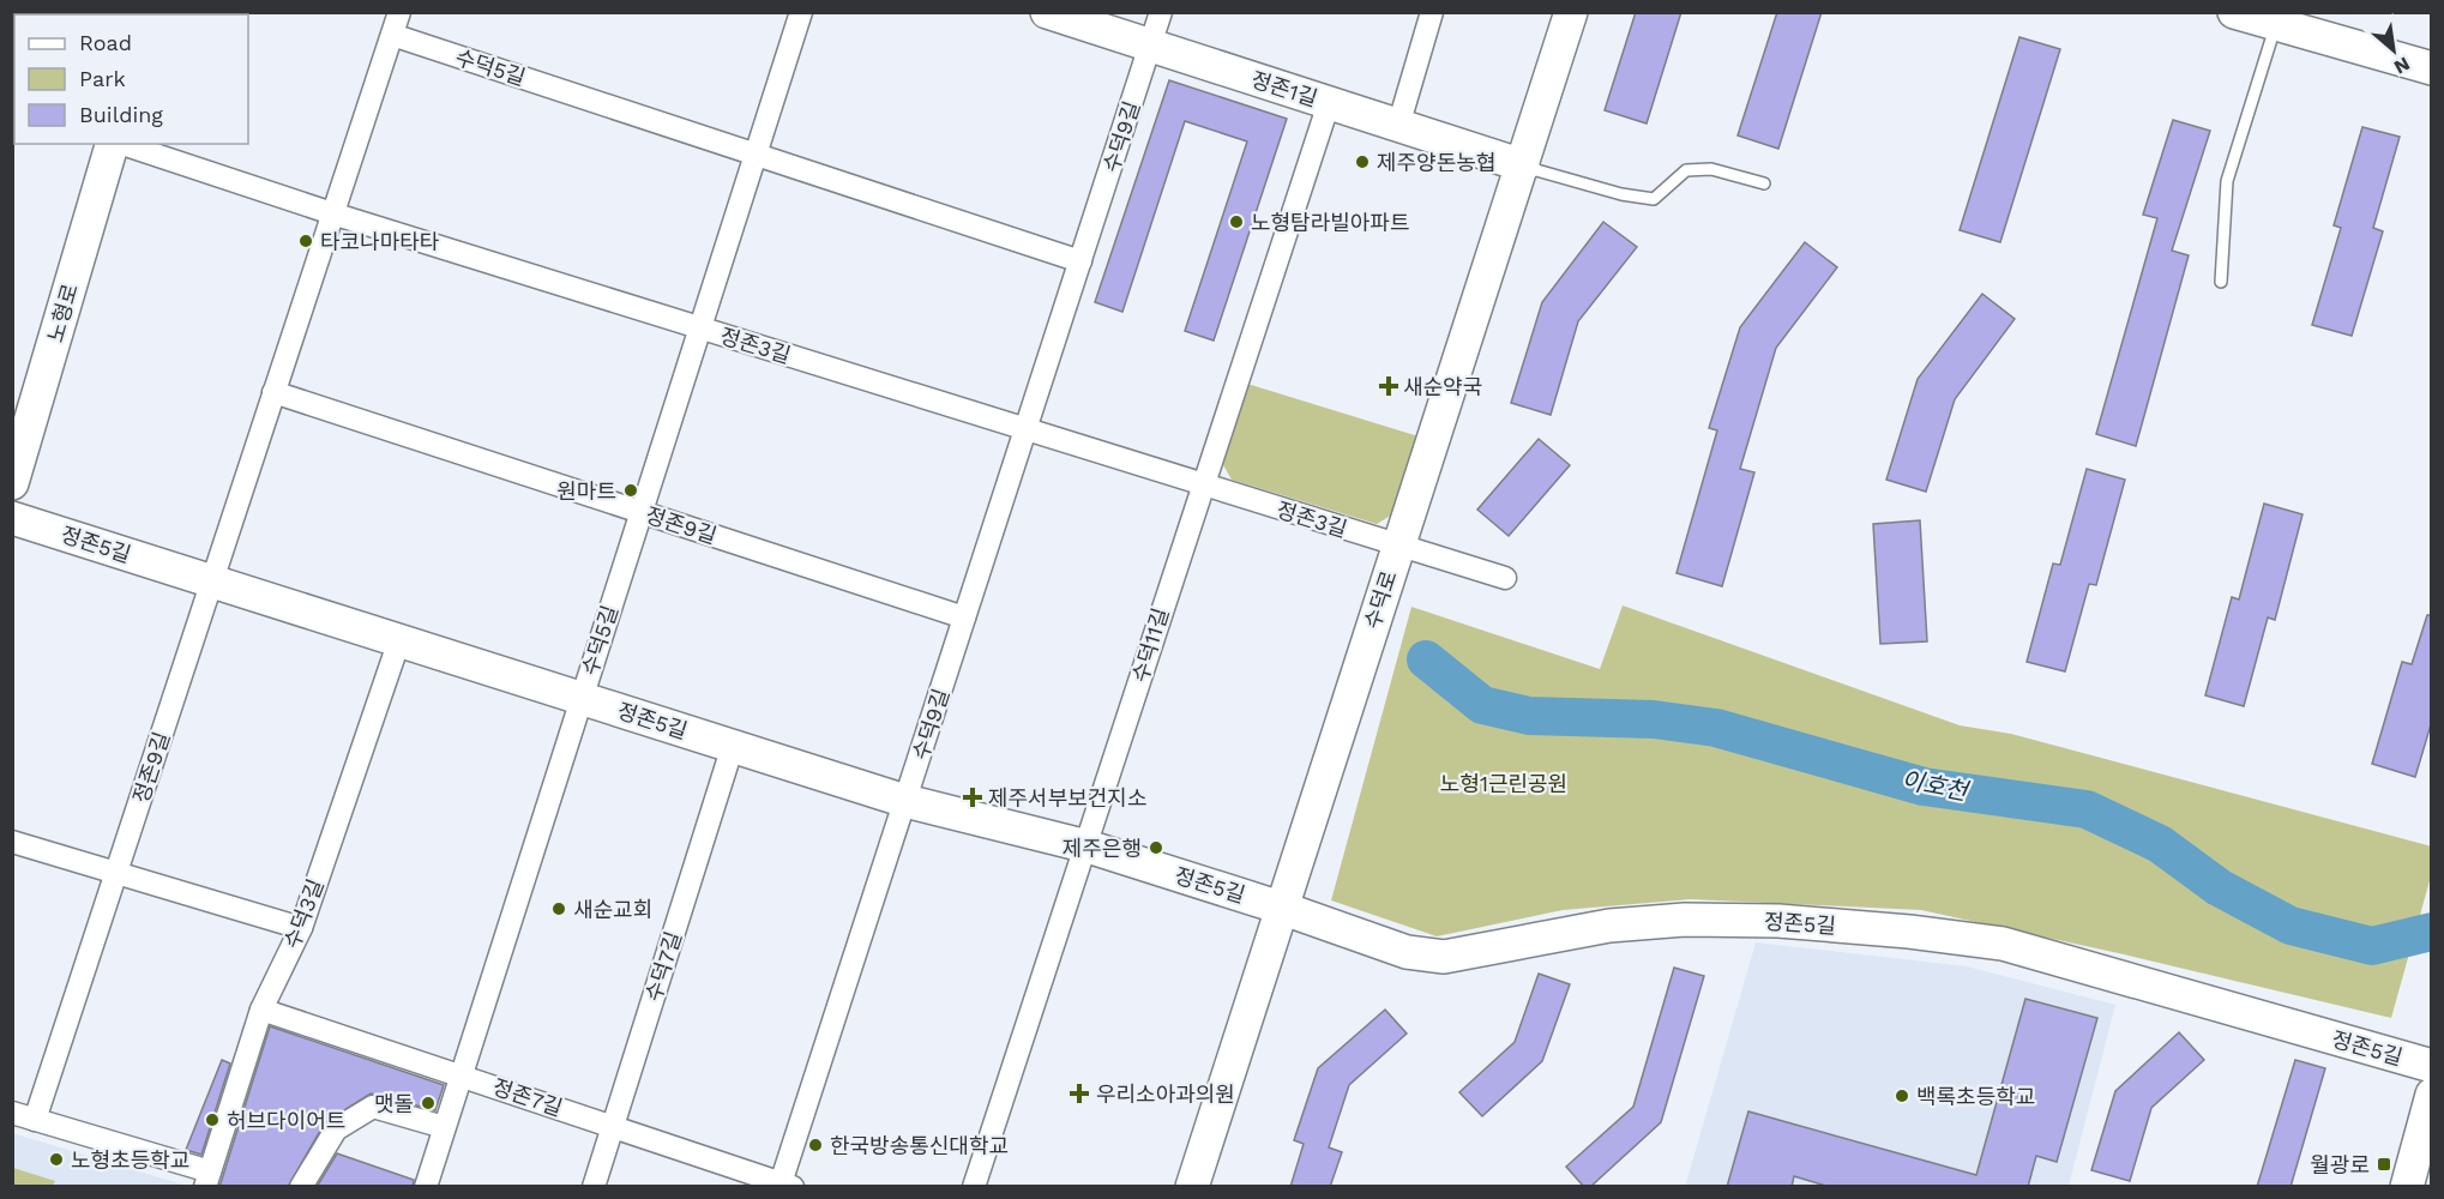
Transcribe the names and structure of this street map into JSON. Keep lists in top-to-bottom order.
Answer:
{
  "streets": {
    "street": [
      "수덕5길",
      "정존1길",
      "수덕9길",
      "노형로",
      "정존3길",
      "정존9길",
      "정존5길",
      "수덕로",
      "수덕11길",
      "수덕3길",
      "수덕7길",
      "정존7길"
    ]
  },
  "crossings": [
    ["수덕5길", "정존3길"],
    ["수덕5길", "정존9길"],
    ["수덕5길", "정존5길"],
    ["수덕5길", "정존7길"],
    ["정존1길", "수덕9길"],
    ["정존1길", "수덕로"],
    ["정존1길", "수덕11길"],
    ["수덕9길", "정존3길"],
    ["수덕9길", "정존9길"],
    ["수덕9길", "정존5길"],
    ["수덕9길", "정존7길"],
    ["정존3길", "정존9길"],
    ["정존3길", "수덕로"],
    ["정존3길", "수덕11길"],
    ["정존9길", "정존5길"],
    ["정존5길", "수덕로"],
    ["정존5길", "수덕11길"],
    ["정존5길", "수덕3길"],
    ["정존5길", "수덕7길"],
    ["수덕3길", "정존7길"],
    ["수덕7길", "정존7길"]
  ],
  "water": ["이호천"],
  "parks": ["노형1근린공원"],
  "places": {
    "other": [
      "제주양돈농협",
      "노형탐라빌아파트",
      "타코나마타타",
      "원마트",
      "제주은행",
      "새순교회",
      "백록초등학교",
      "맷돌",
      "허브다이어트",
      "한국방송통신대학교",
      "노형초등학교"
    ],
    "health": ["새순약국", "제주서부보건지소", "우리소아과의원"],
    "transit": ["월광로"]
  },
  "legend": ["Road", "Park", "Building"],
  "north": "bottom right"
}
